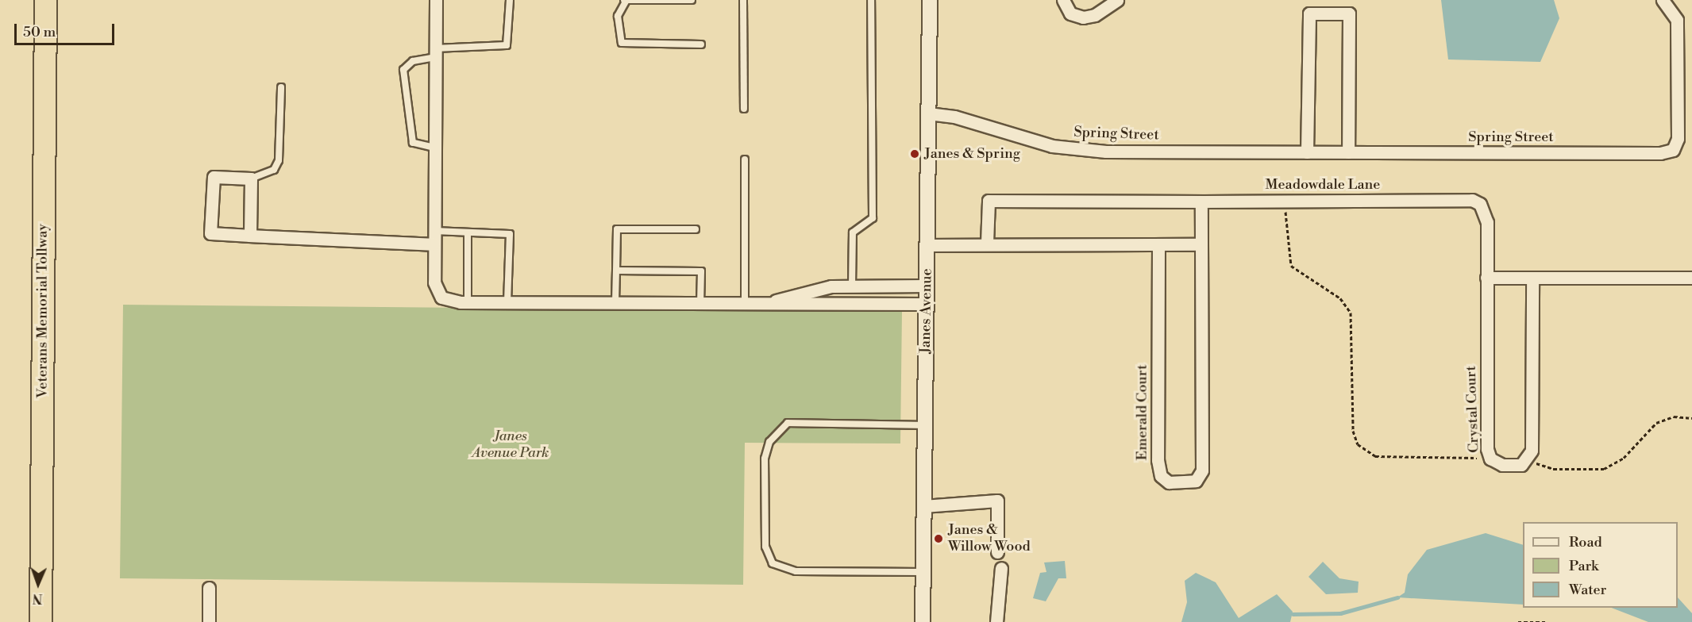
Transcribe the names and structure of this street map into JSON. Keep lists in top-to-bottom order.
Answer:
{
  "streets": {
    "highway": ["Veterans Memorial Tollway"],
    "street": [
      "Spring Street",
      "Meadowdale Lane",
      "Janes Avenue",
      "Crystal Court",
      "Emerald Court"
    ]
  },
  "crossings": [
    ["Spring Street", "Janes Avenue"],
    ["Meadowdale Lane", "Crystal Court"]
  ],
  "parks": ["Janes Avenue Park"],
  "places": ["Janes & Spring", "Janes & Willow Wood"],
  "legend": ["Road", "Park", "Water"],
  "scale_bar": "50 m",
  "north": "bottom"
}
